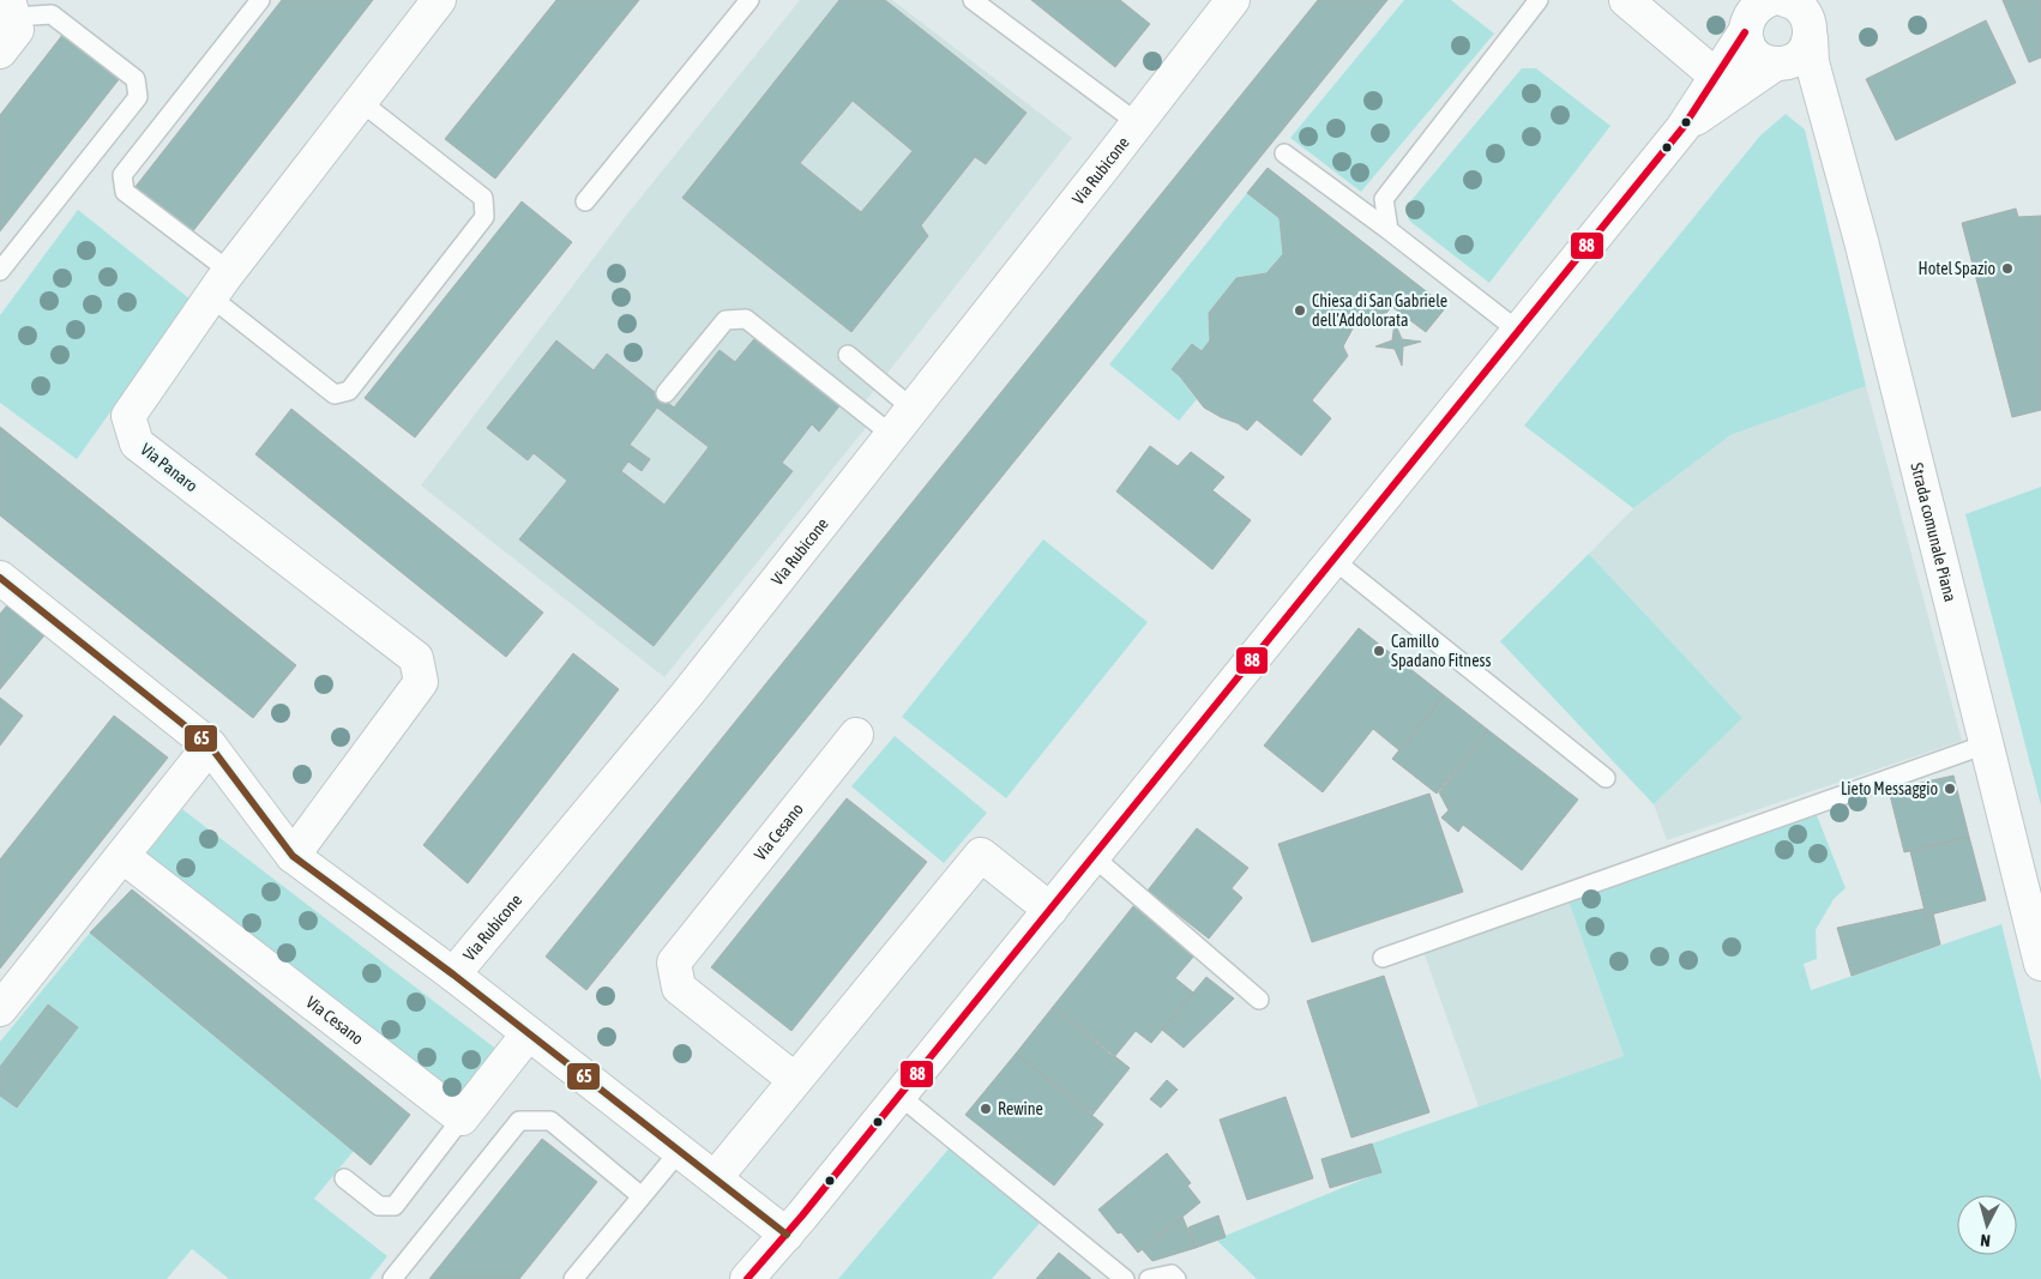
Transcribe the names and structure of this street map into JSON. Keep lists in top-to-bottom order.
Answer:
{
  "streets": {
    "street": [
      "Via Rubicone",
      "Via Panaro",
      "Strada comunale Piana",
      "Via Cesano"
    ]
  },
  "places": [
    "Hotel Spazio",
    "Chiesa di San Gabriele dell'Addolorata",
    "Camillo Spadano Fitness",
    "Lieto Messaggio",
    "Rewine"
  ],
  "lines": ["transit line 88", "transit line 65"],
  "north": "bottom"
}
